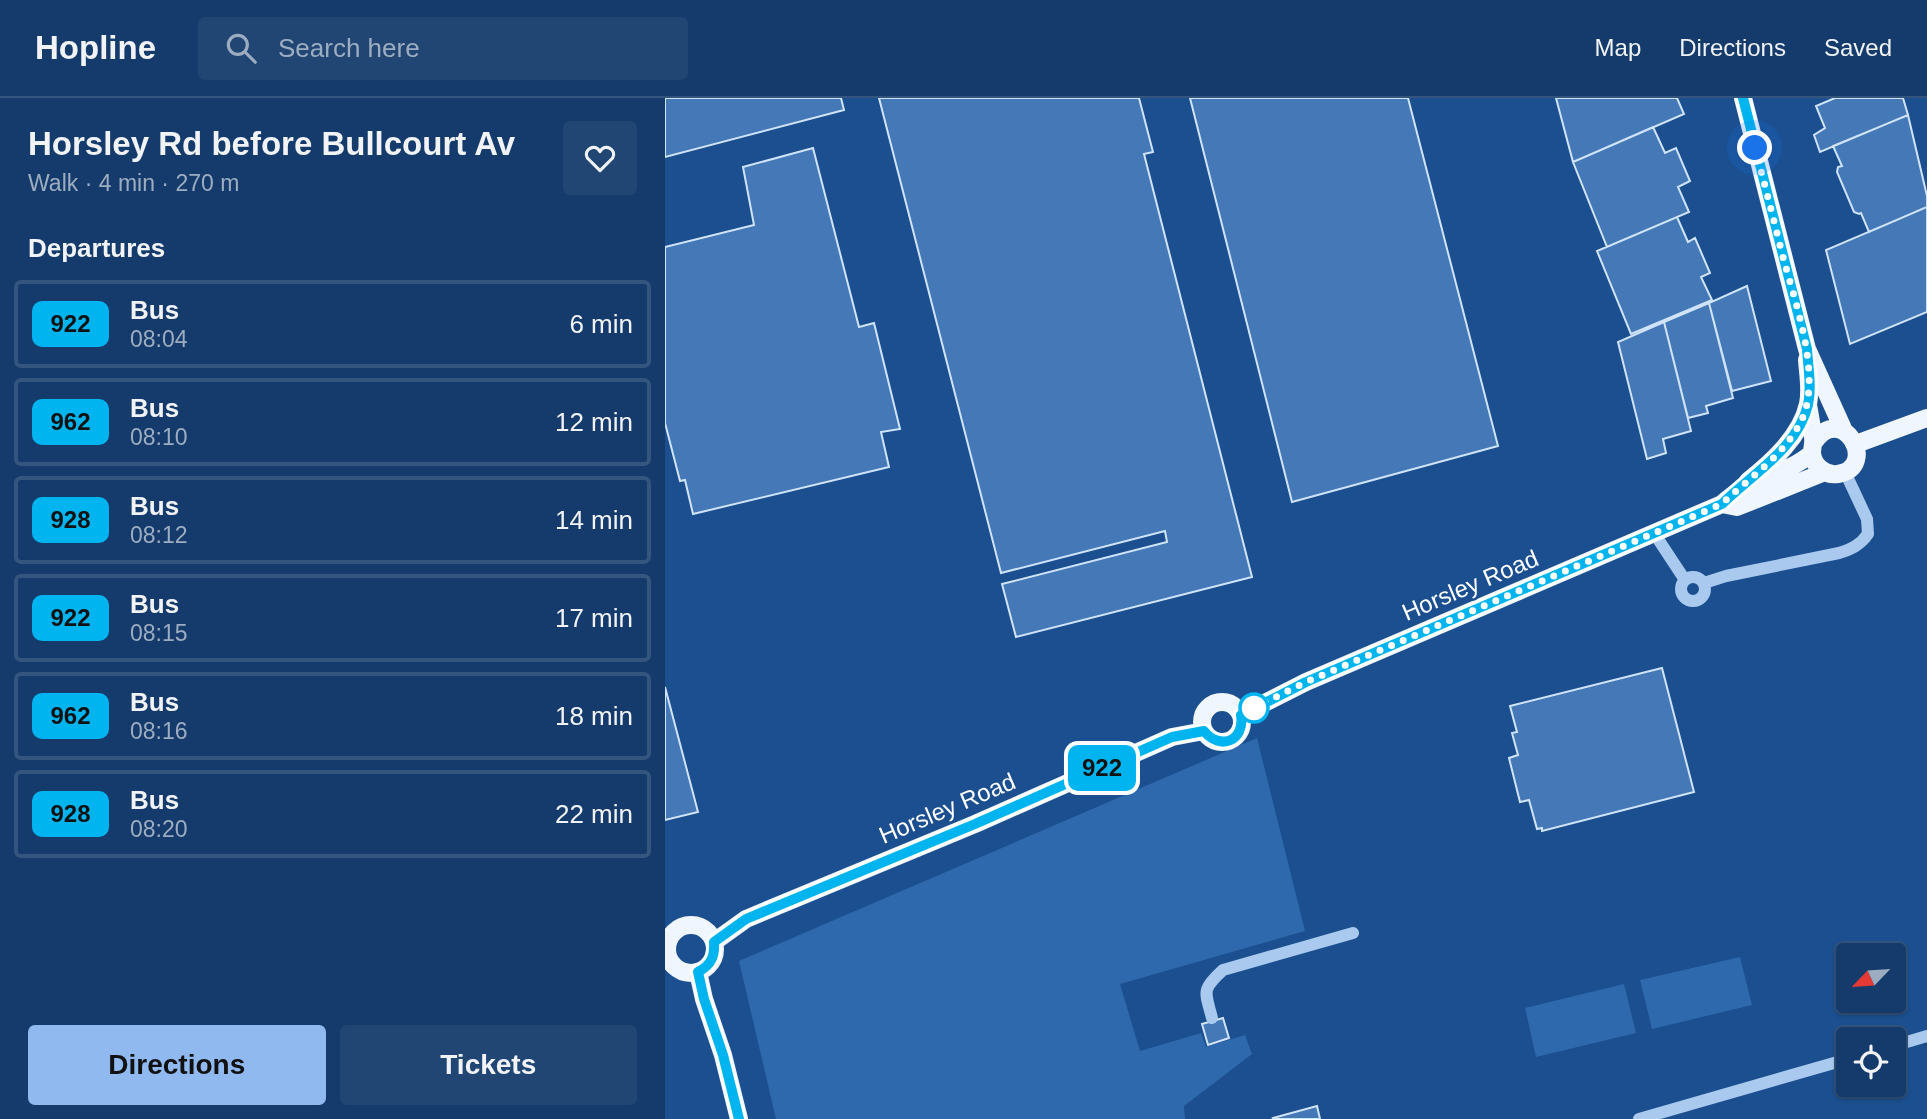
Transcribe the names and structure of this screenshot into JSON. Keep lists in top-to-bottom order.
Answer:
{
  "streets": {
    "main road": ["Horsley Road"]
  },
  "lines": ["bus line 922"],
  "north": "bottom left",
  "page": {
    "header": "Hopline",
    "search": "Search here",
    "nav": ["Map", "Directions", "Saved"],
    "heading": [
      ["Horsley Rd before Bullcourt Av", "Walk · 4 min · 270 m"],
      "Departures"
    ],
    "on_map": "922",
    "list": [
      {
        "mark": "922",
        "name": "Bus",
        "note": "08:04",
        "value": "6 min"
      },
      {
        "mark": "962",
        "name": "Bus",
        "note": "08:10",
        "value": "12 min"
      },
      {
        "mark": "928",
        "name": "Bus",
        "note": "08:12",
        "value": "14 min"
      },
      {
        "mark": "922",
        "name": "Bus",
        "note": "08:15",
        "value": "17 min"
      },
      {
        "mark": "962",
        "name": "Bus",
        "note": "08:16",
        "value": "18 min"
      },
      {
        "mark": "928",
        "name": "Bus",
        "note": "08:20",
        "value": "22 min"
      }
    ],
    "buttons": ["Directions", "Tickets"]
  }
}
